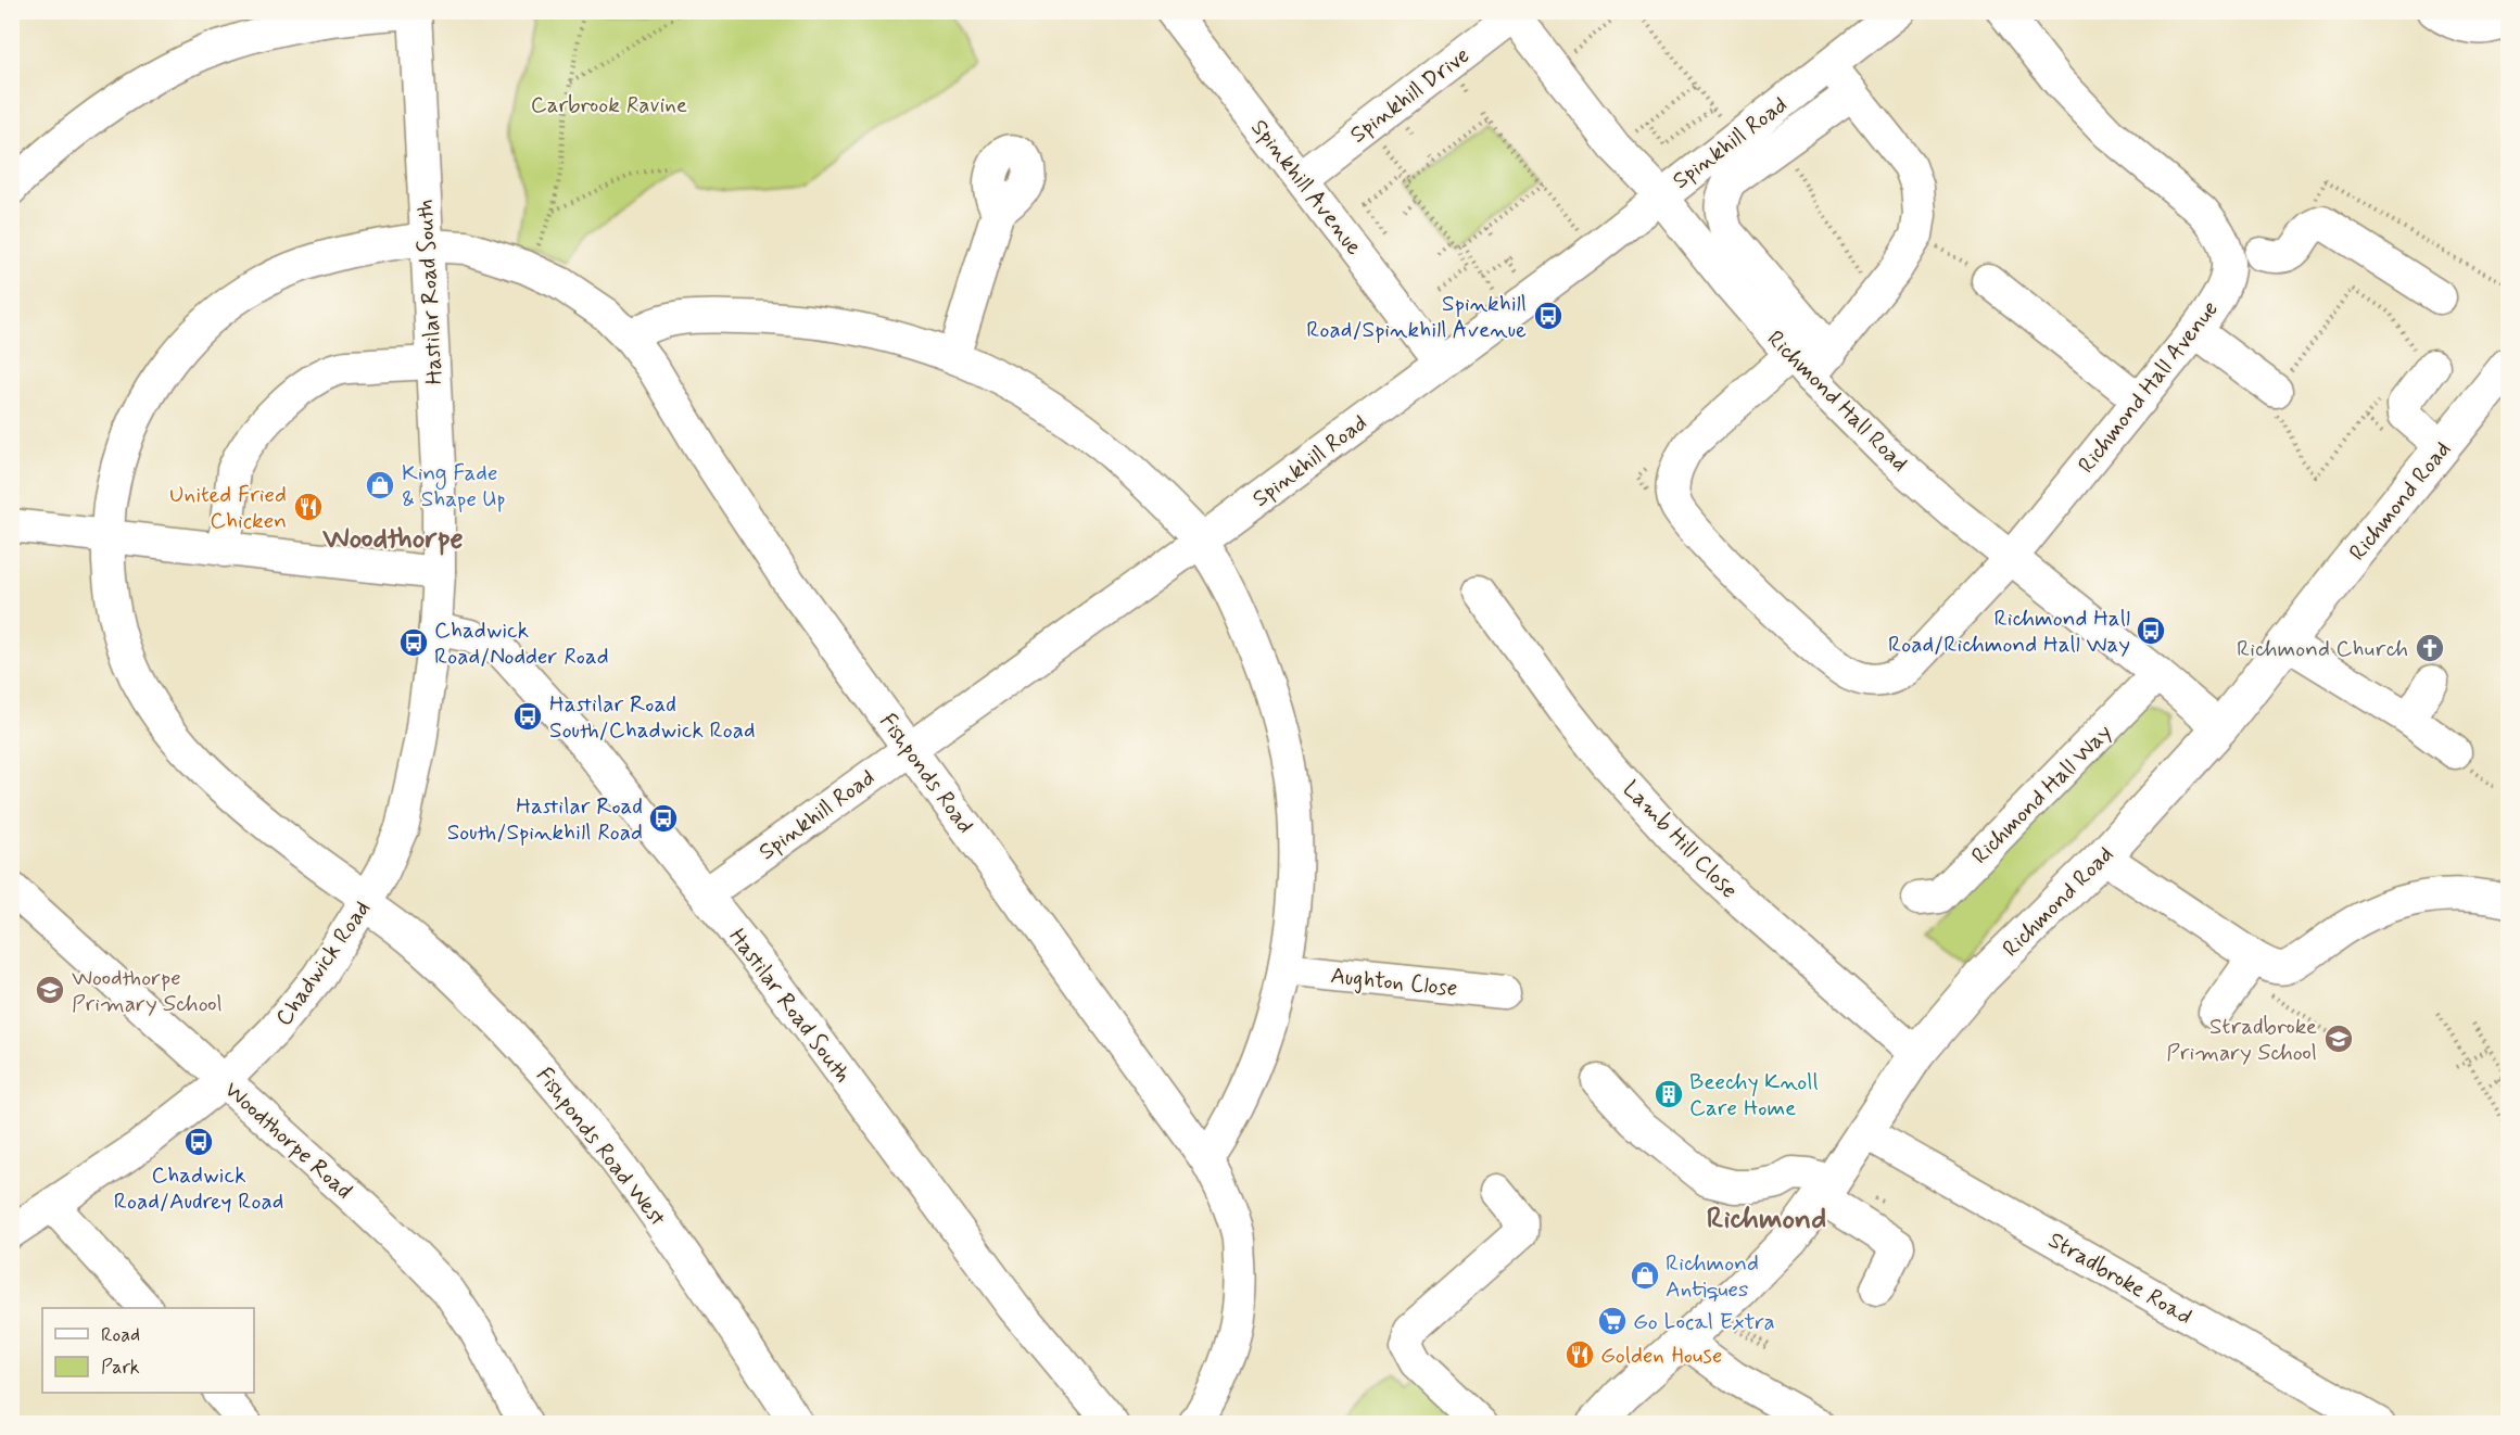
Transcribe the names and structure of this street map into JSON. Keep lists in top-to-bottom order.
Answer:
{
  "streets": {
    "main road": ["Richmond Road"],
    "street": [
      "Spinkhill Drive",
      "Spinkhill Road",
      "Spinkhill Avenue",
      "Hastilar Road South",
      "Richmond Hall Avenue",
      "Richmond Hall Road",
      "Fishponds Road",
      "Richmond Hall Way",
      "Lamb Hill Close",
      "Chadwick Road",
      "Aughton Close",
      "Woodthorpe Road",
      "Fishponds Road West",
      "Stradbroke Road"
    ]
  },
  "crossings": [
    ["Spinkhill Drive", "Spinkhill Avenue"],
    ["Spinkhill Drive", "Richmond Hall Road"],
    ["Spinkhill Road", "Spinkhill Avenue"],
    ["Spinkhill Road", "Hastilar Road South"],
    ["Spinkhill Road", "Richmond Hall Road"],
    ["Spinkhill Road", "Fishponds Road"],
    ["Hastilar Road South", "Fishponds Road"],
    ["Hastilar Road South", "Chadwick Road"],
    ["Hastilar Road South", "Fishponds Road West"],
    ["Richmond Hall Avenue", "Richmond Hall Road"],
    ["Richmond Hall Road", "Richmond Road"],
    ["Richmond Hall Road", "Richmond Hall Way"],
    ["Richmond Road", "Lamb Hill Close"],
    ["Richmond Road", "Stradbroke Road"],
    ["Fishponds Road", "Fishponds Road West"],
    ["Chadwick Road", "Woodthorpe Road"],
    ["Chadwick Road", "Fishponds Road West"]
  ],
  "districts": ["Woodthorpe", "Richmond"],
  "parks": ["Carbrook Ravine"],
  "places": {
    "bus stop": [
      "Spinkhill Road/Spinkhill Avenue",
      "Richmond Hall Road/Richmond Hall Way",
      "Chadwick Road/Nodder Road",
      "Hastilar Road South/Chadwick Road",
      "Hastilar Road South/Spinkhill Road",
      "Chadwick Road/Audrey Road"
    ],
    "shop": ["King Fade & Shape Up", "Richmond Antiques"],
    "restaurant": ["United Fried Chicken", "Golden House"],
    "church": ["Richmond Church"],
    "school or university": ["Woodthorpe Primary School", "Stradbroke Primary School"],
    "building": ["Beechy Knoll Care Home"],
    "supermarket": ["Go Local Extra"]
  },
  "legend": ["Road", "Park"]
}
